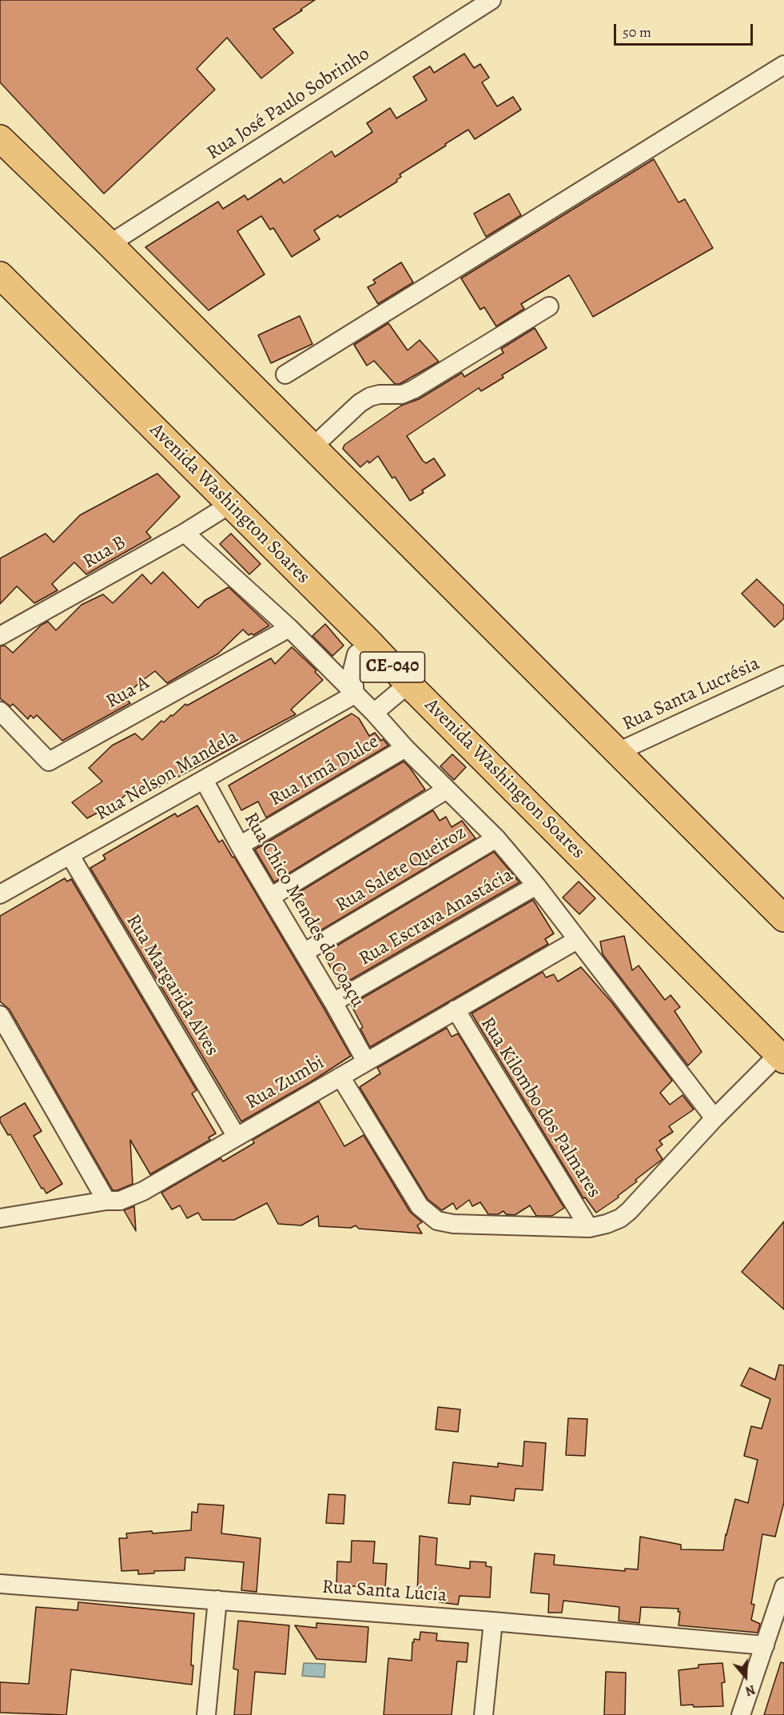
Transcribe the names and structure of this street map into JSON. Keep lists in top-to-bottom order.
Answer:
{
  "streets": {
    "highway": ["Avenida Washington Soares", "CE-040"],
    "street": [
      "Rua José Paulo Sobrinho",
      "Rua B",
      "Rua A",
      "Rua Santa Lucrésia",
      "Rua Irmã Dulce",
      "Rua Nelson Mandela",
      "Rua Salete Queiroz",
      "Rua Chico Mendes do Coaçu",
      "Rua Escrava Anastácia",
      "Rua Margarida Alves",
      "Rua Zumbi",
      "Rua Kilombo dos Palmares",
      "Rua Santa Lúcia"
    ]
  },
  "crossings": [
    ["Avenida Washington Soares", "Rua B"],
    ["Rua Irmã Dulce", "Rua Chico Mendes do Coaçu"],
    ["Rua Nelson Mandela", "Rua Chico Mendes do Coaçu"],
    ["Rua Nelson Mandela", "Rua Margarida Alves"],
    ["Rua Salete Queiroz", "Rua Chico Mendes do Coaçu"],
    ["Rua Chico Mendes do Coaçu", "Rua Escrava Anastácia"],
    ["Rua Chico Mendes do Coaçu", "Rua Zumbi"],
    ["Rua Margarida Alves", "Rua Zumbi"],
    ["Rua Zumbi", "Rua Kilombo dos Palmares"]
  ],
  "scale_bar": "50 m",
  "north": "bottom"
}
